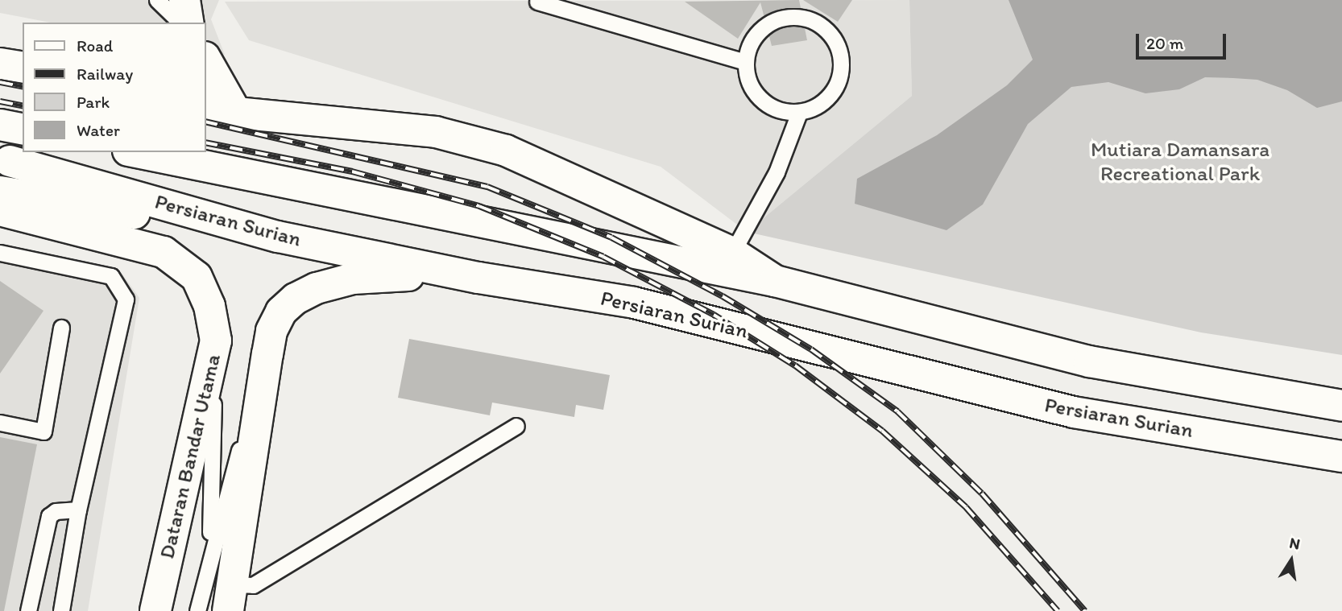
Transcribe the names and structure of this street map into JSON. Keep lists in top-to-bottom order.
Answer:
{
  "streets": {
    "main road": ["Persiaran Surian", "Dataran Bandar Utama"]
  },
  "parks": ["Mutiara Damansara Recreational Park"],
  "legend": [
    "Road",
    "Railway",
    "Park",
    "Water"
  ],
  "scale_bar": "20 m",
  "north": "top"
}
